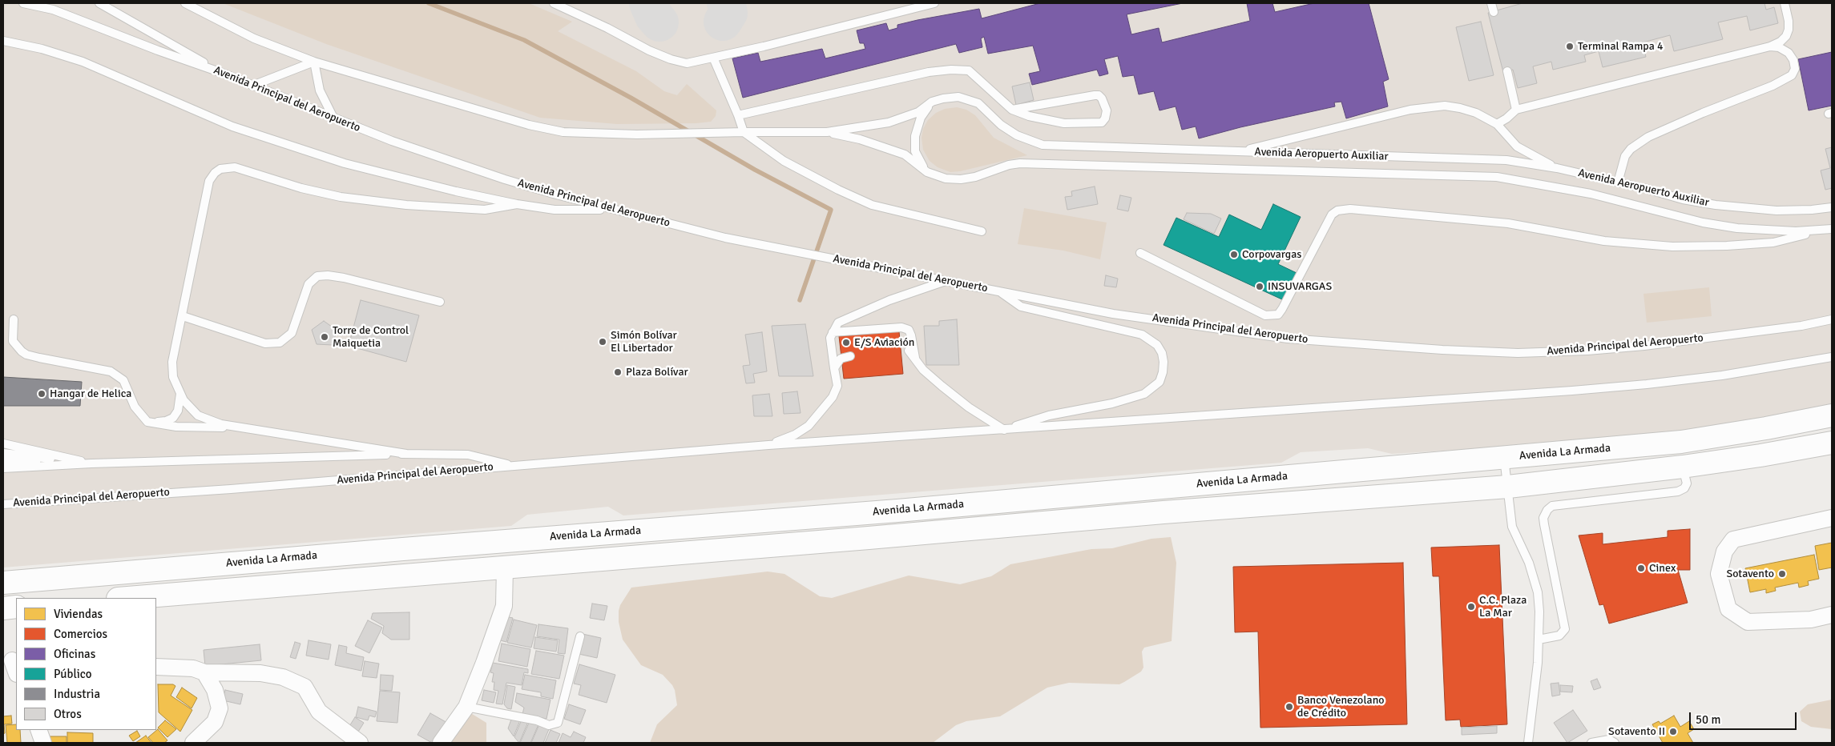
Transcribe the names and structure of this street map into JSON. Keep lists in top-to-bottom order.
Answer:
{
  "streets": {
    "main road": ["Avenida La Armada"],
    "lane": ["Avenida Principal del Aeropuerto", "Avenida Aeropuerto Auxiliar"]
  },
  "places": [
    "Terminal Rampa 4",
    "Corpovargas",
    "INSUVARGAS",
    "Torre de Control Maiquetia",
    "Simón Bolívar El Libertador",
    "E/S Aviación",
    "Plaza Bolívar",
    "Hangar de Helica",
    "Cinex",
    "Sotavento",
    "C.C. Plaza La Mar",
    "Banco Venezolano de Crédito",
    "Sotavento II"
  ],
  "legend": [
    "Viviendas",
    "Comercios",
    "Oficinas",
    "Público",
    "Industria",
    "Otros"
  ],
  "scale_bar": "50 m"
}
